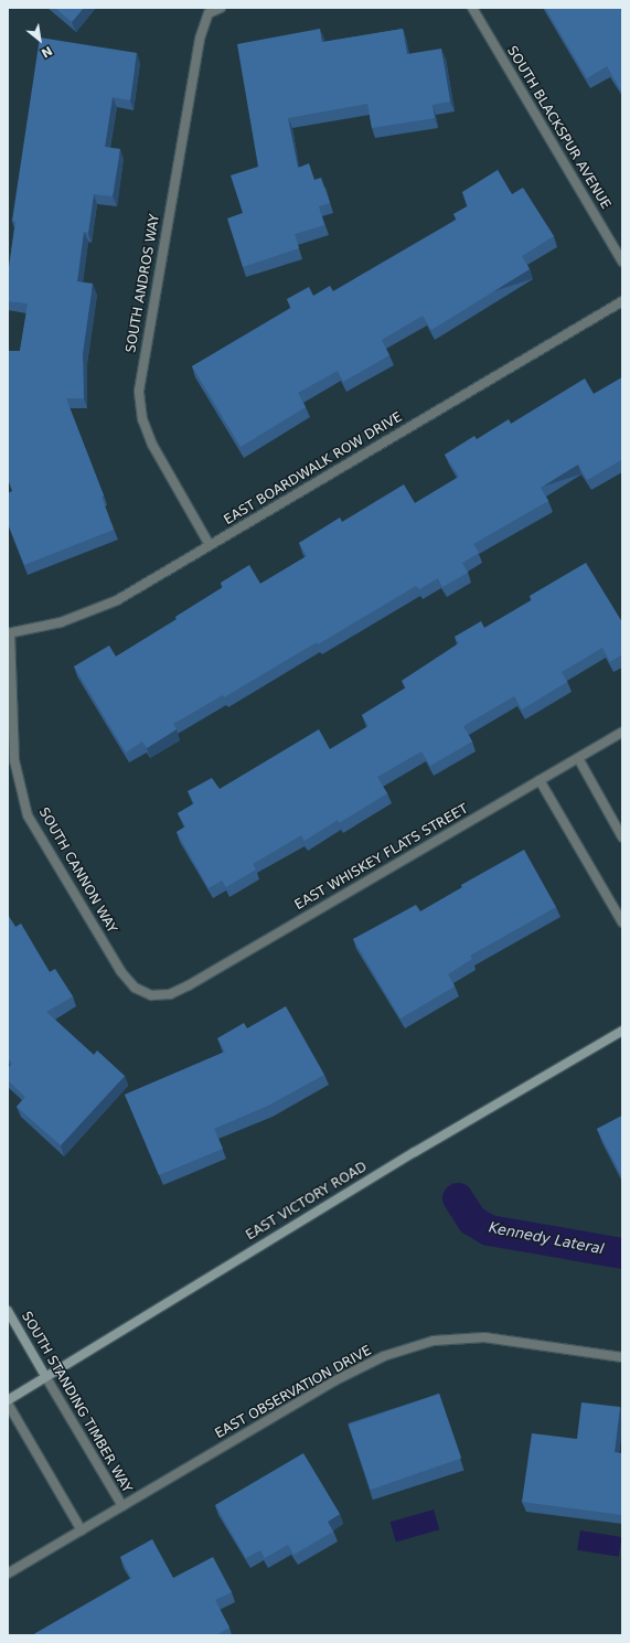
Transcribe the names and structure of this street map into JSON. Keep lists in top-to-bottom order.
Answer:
{
  "streets": {
    "main road": ["EAST VICTORY ROAD", "SOUTH STANDING TIMBER WAY"],
    "street": [
      "SOUTH BLACKSPUR AVENUE",
      "SOUTH ANDROS WAY",
      "EAST BOARDWALK ROW DRIVE",
      "EAST WHISKEY FLATS STREET",
      "SOUTH CANNON WAY",
      "EAST OBSERVATION DRIVE"
    ]
  },
  "crossings": [
    ["SOUTH ANDROS WAY", "EAST BOARDWALK ROW DRIVE"],
    ["EAST BOARDWALK ROW DRIVE", "SOUTH CANNON WAY"],
    ["EAST WHISKEY FLATS STREET", "SOUTH CANNON WAY"],
    ["EAST VICTORY ROAD", "SOUTH STANDING TIMBER WAY"],
    ["EAST OBSERVATION DRIVE", "SOUTH STANDING TIMBER WAY"]
  ],
  "water": ["Kennedy Lateral"],
  "north": "bottom right"
}
